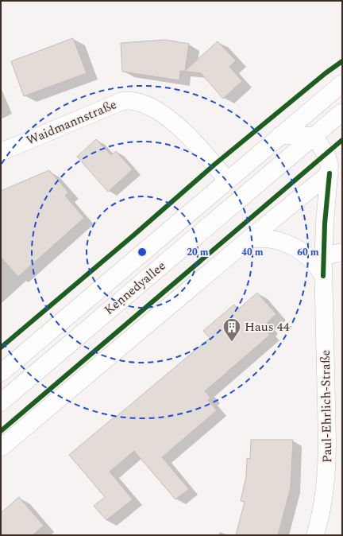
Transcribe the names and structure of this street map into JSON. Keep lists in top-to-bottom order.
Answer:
{
  "streets": {
    "street": ["Waidmannstraße", "Kennedyallee", "Paul-Ehrlich-Straße"]
  },
  "crossings": [
    ["Waidmannstraße", "Kennedyallee"],
    ["Kennedyallee", "Paul-Ehrlich-Straße"]
  ],
  "places": {
    "building": ["Haus 44"]
  },
  "rings": ["20 m", "40 m", "60 m"]
}
